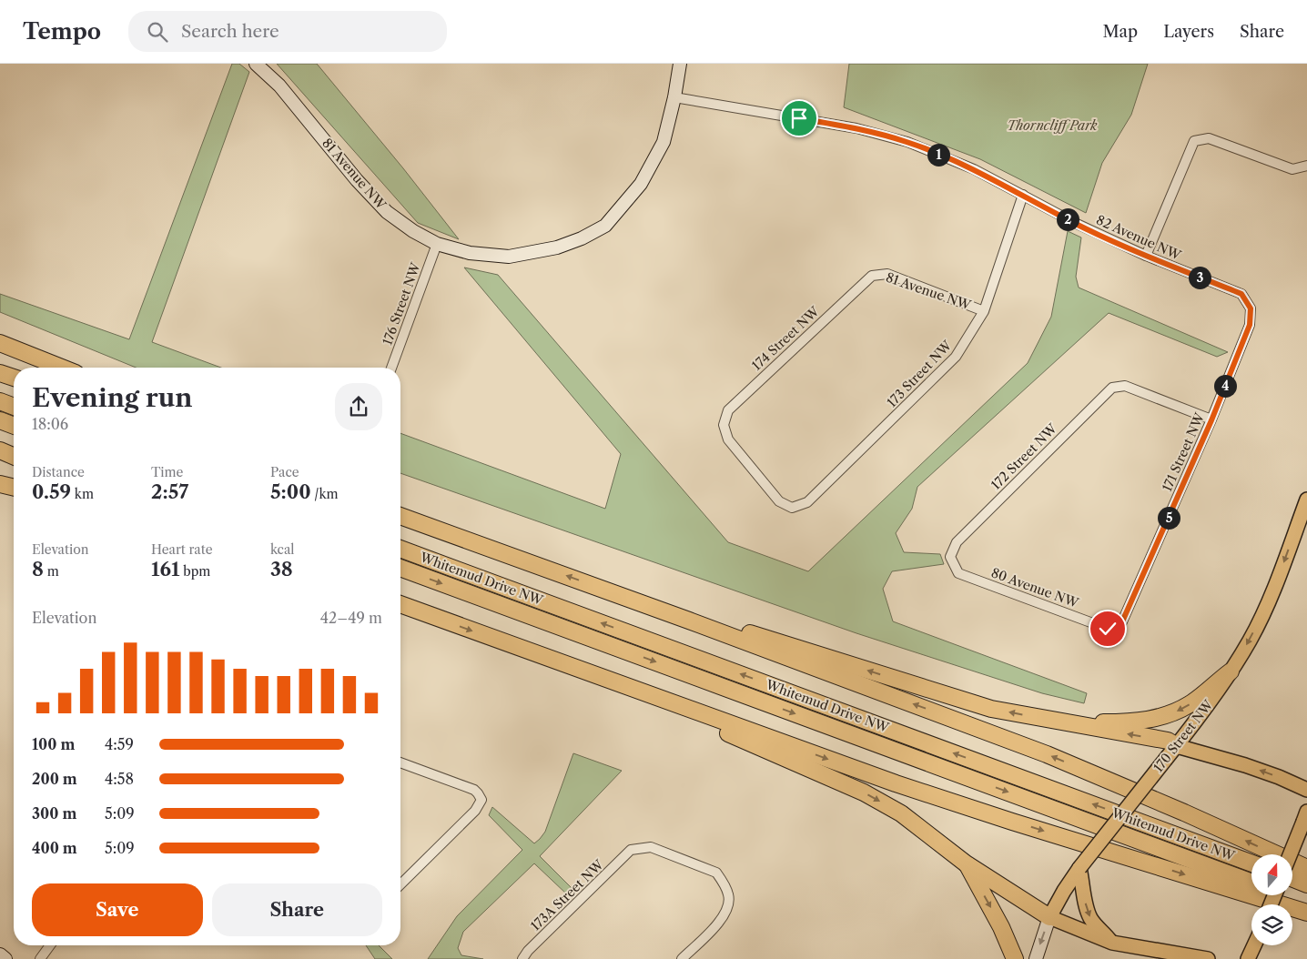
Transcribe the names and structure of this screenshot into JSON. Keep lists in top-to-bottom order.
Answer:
{
  "streets": {
    "highway": ["Whitemud Drive NW"],
    "main road": ["170 Street NW"],
    "street": [
      "81 Avenue NW",
      "82 Avenue NW",
      "176 Street NW",
      "174 Street NW",
      "173 Street NW",
      "171 Street NW",
      "172 Street NW",
      "80 Avenue NW",
      "173A Street NW"
    ]
  },
  "crossings": [
    ["81 Avenue NW", "82 Avenue NW"],
    ["81 Avenue NW", "176 Street NW"],
    ["81 Avenue NW", "174 Street NW"],
    ["81 Avenue NW", "173 Street NW"],
    ["82 Avenue NW", "173 Street NW"],
    ["82 Avenue NW", "171 Street NW"],
    ["174 Street NW", "173 Street NW"],
    ["171 Street NW", "172 Street NW"],
    ["171 Street NW", "80 Avenue NW"],
    ["172 Street NW", "80 Avenue NW"]
  ],
  "one_way": ["170 Street NW"],
  "parks": ["Thorncliff Park"],
  "north": "top",
  "page": {
    "header": "Tempo",
    "search": "Search here",
    "nav": ["Map", "Layers", "Share"],
    "pins": [
      "1",
      "2",
      "3",
      "4",
      "5"
    ],
    "heading": ["Evening run", "18:06"],
    "stats": [
      ["Distance", "0.59 km"],
      ["Time", "2:57"],
      ["Pace", "5:00 /km"],
      ["Elevation", "8 m"],
      ["Heart rate", "161 bpm"],
      ["kcal", "38"]
    ],
    "chart": ["Elevation", "42–49 m"],
    "list": [
      {
        "name": "100 m",
        "note": "4:59"
      },
      {
        "name": "200 m",
        "note": "4:58"
      },
      {
        "name": "300 m",
        "note": "5:09"
      },
      {
        "name": "400 m",
        "note": "5:09"
      }
    ],
    "buttons": ["Save", "Share"]
  }
}
